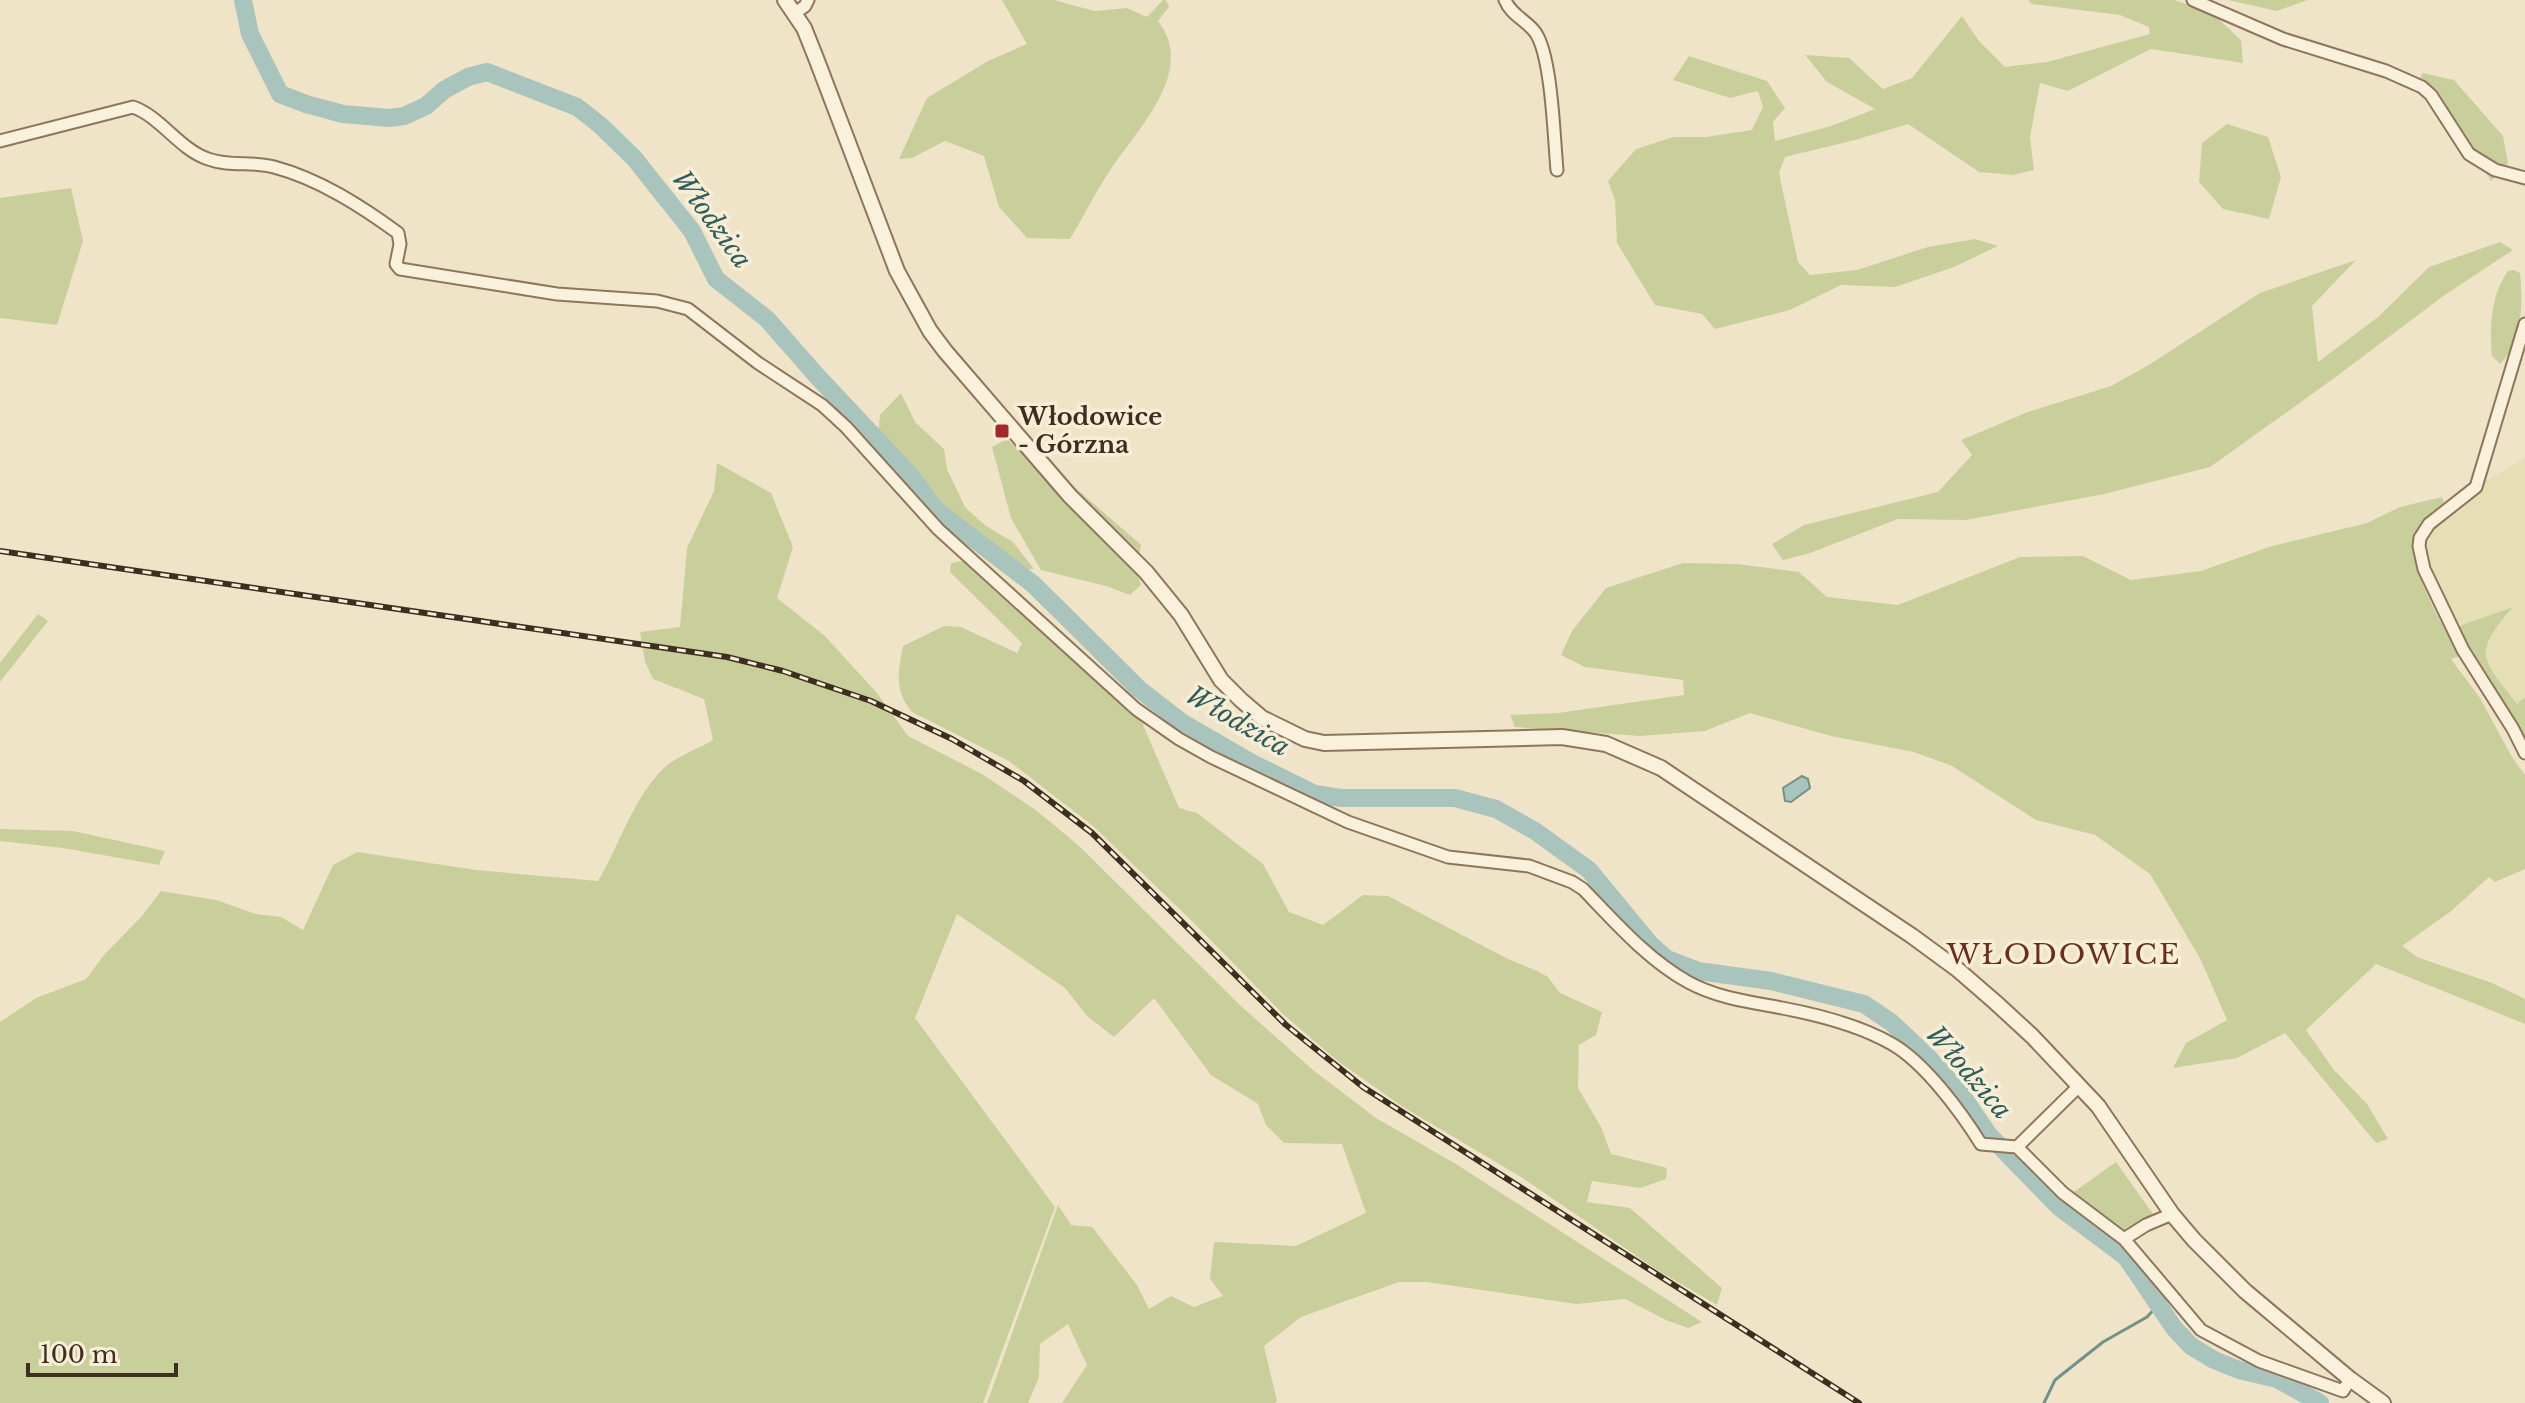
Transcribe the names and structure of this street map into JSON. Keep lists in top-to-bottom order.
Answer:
{
  "districts": ["WŁODOWICE"],
  "water": ["Włodzica"],
  "places": {
    "transit": ["Włodowice - Górzna"]
  },
  "scale_bar": "100 m"
}
